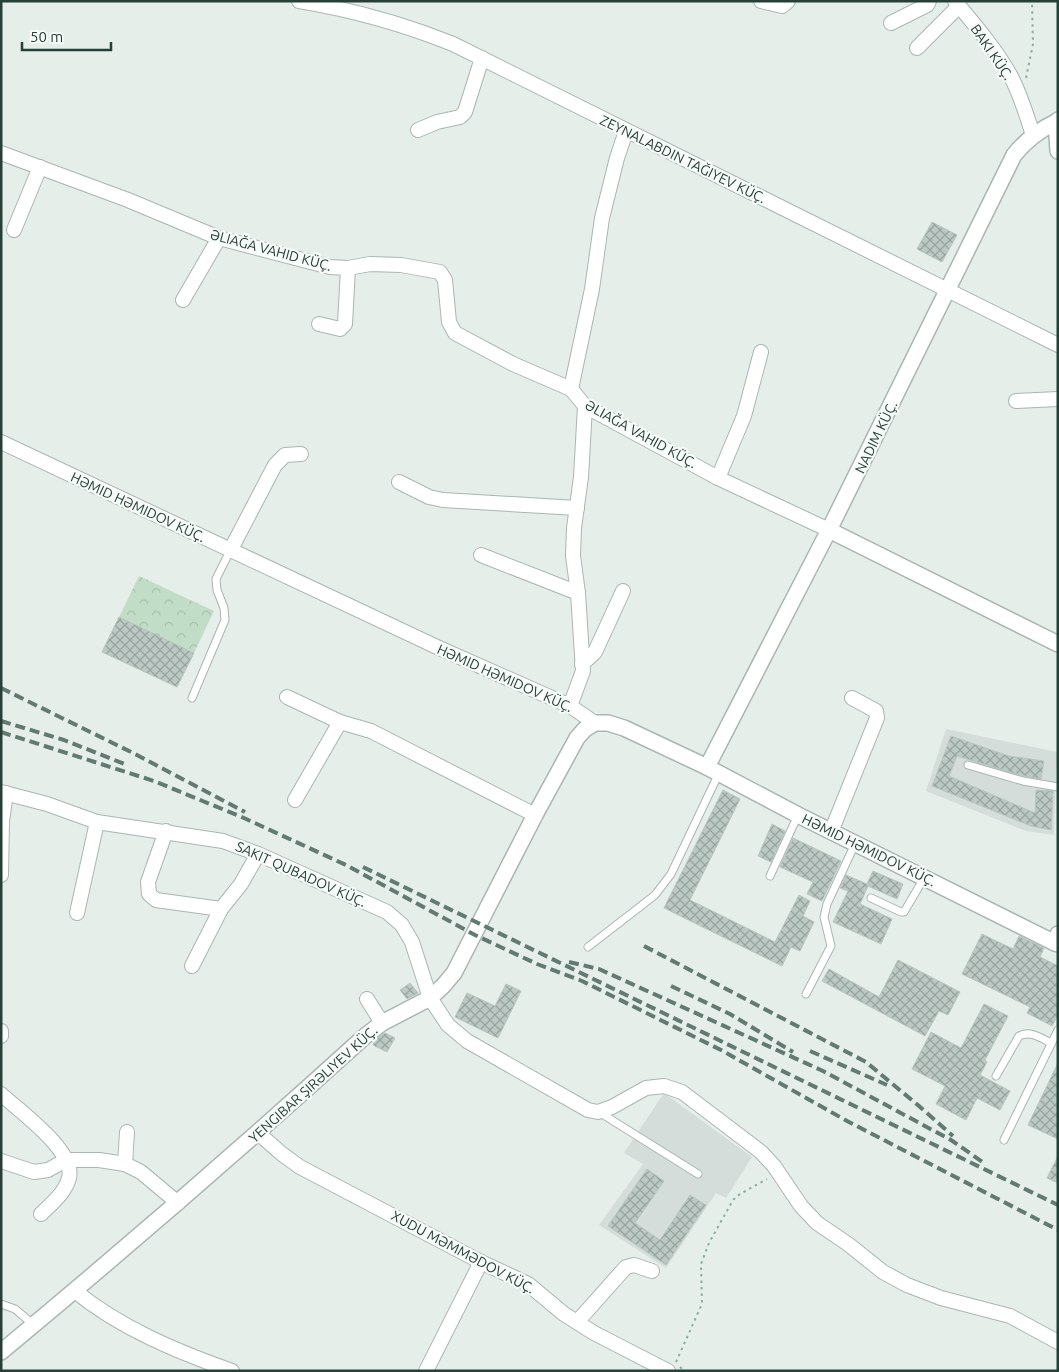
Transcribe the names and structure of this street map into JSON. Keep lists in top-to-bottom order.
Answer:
{
  "streets": {
    "street": [
      "ƏLIAĞA VAHID KÜÇ.",
      "NADIM KÜÇ.",
      "HƏMID HƏMIDOV KÜÇ.",
      "SAKIT QUBADOV KÜÇ.",
      "YENGIBAR ŞIRƏLIYEV KÜÇ.",
      "XUDU MƏMMƏDOV KÜÇ."
    ]
  },
  "crossings": [
    ["ƏLIAĞA VAHID KÜÇ.", "NADIM KÜÇ."],
    ["NADIM KÜÇ.", "HƏMID HƏMIDOV KÜÇ."],
    ["HƏMID HƏMIDOV KÜÇ.", "YENGIBAR ŞIRƏLIYEV KÜÇ."],
    ["SAKIT QUBADOV KÜÇ.", "YENGIBAR ŞIRƏLIYEV KÜÇ."],
    ["YENGIBAR ŞIRƏLIYEV KÜÇ.", "XUDU MƏMMƏDOV KÜÇ."]
  ],
  "scale_bar": "50 m"
}
